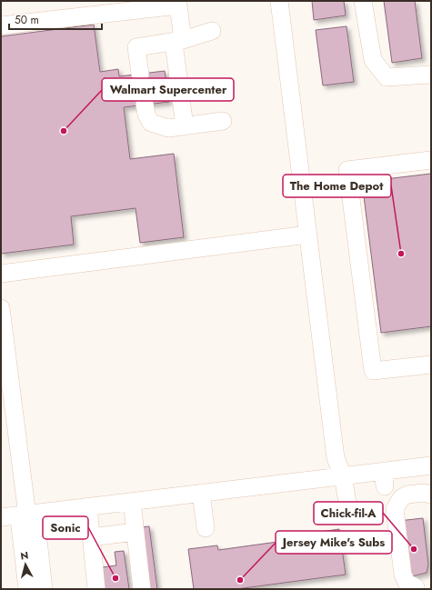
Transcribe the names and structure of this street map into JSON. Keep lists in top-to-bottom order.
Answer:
{
  "places": [
    "Walmart Supercenter",
    "The Home Depot",
    "Chick-fil-A",
    "Sonic",
    "Jersey Mike's Subs"
  ],
  "scale_bar": "50 m",
  "north": "top"
}
